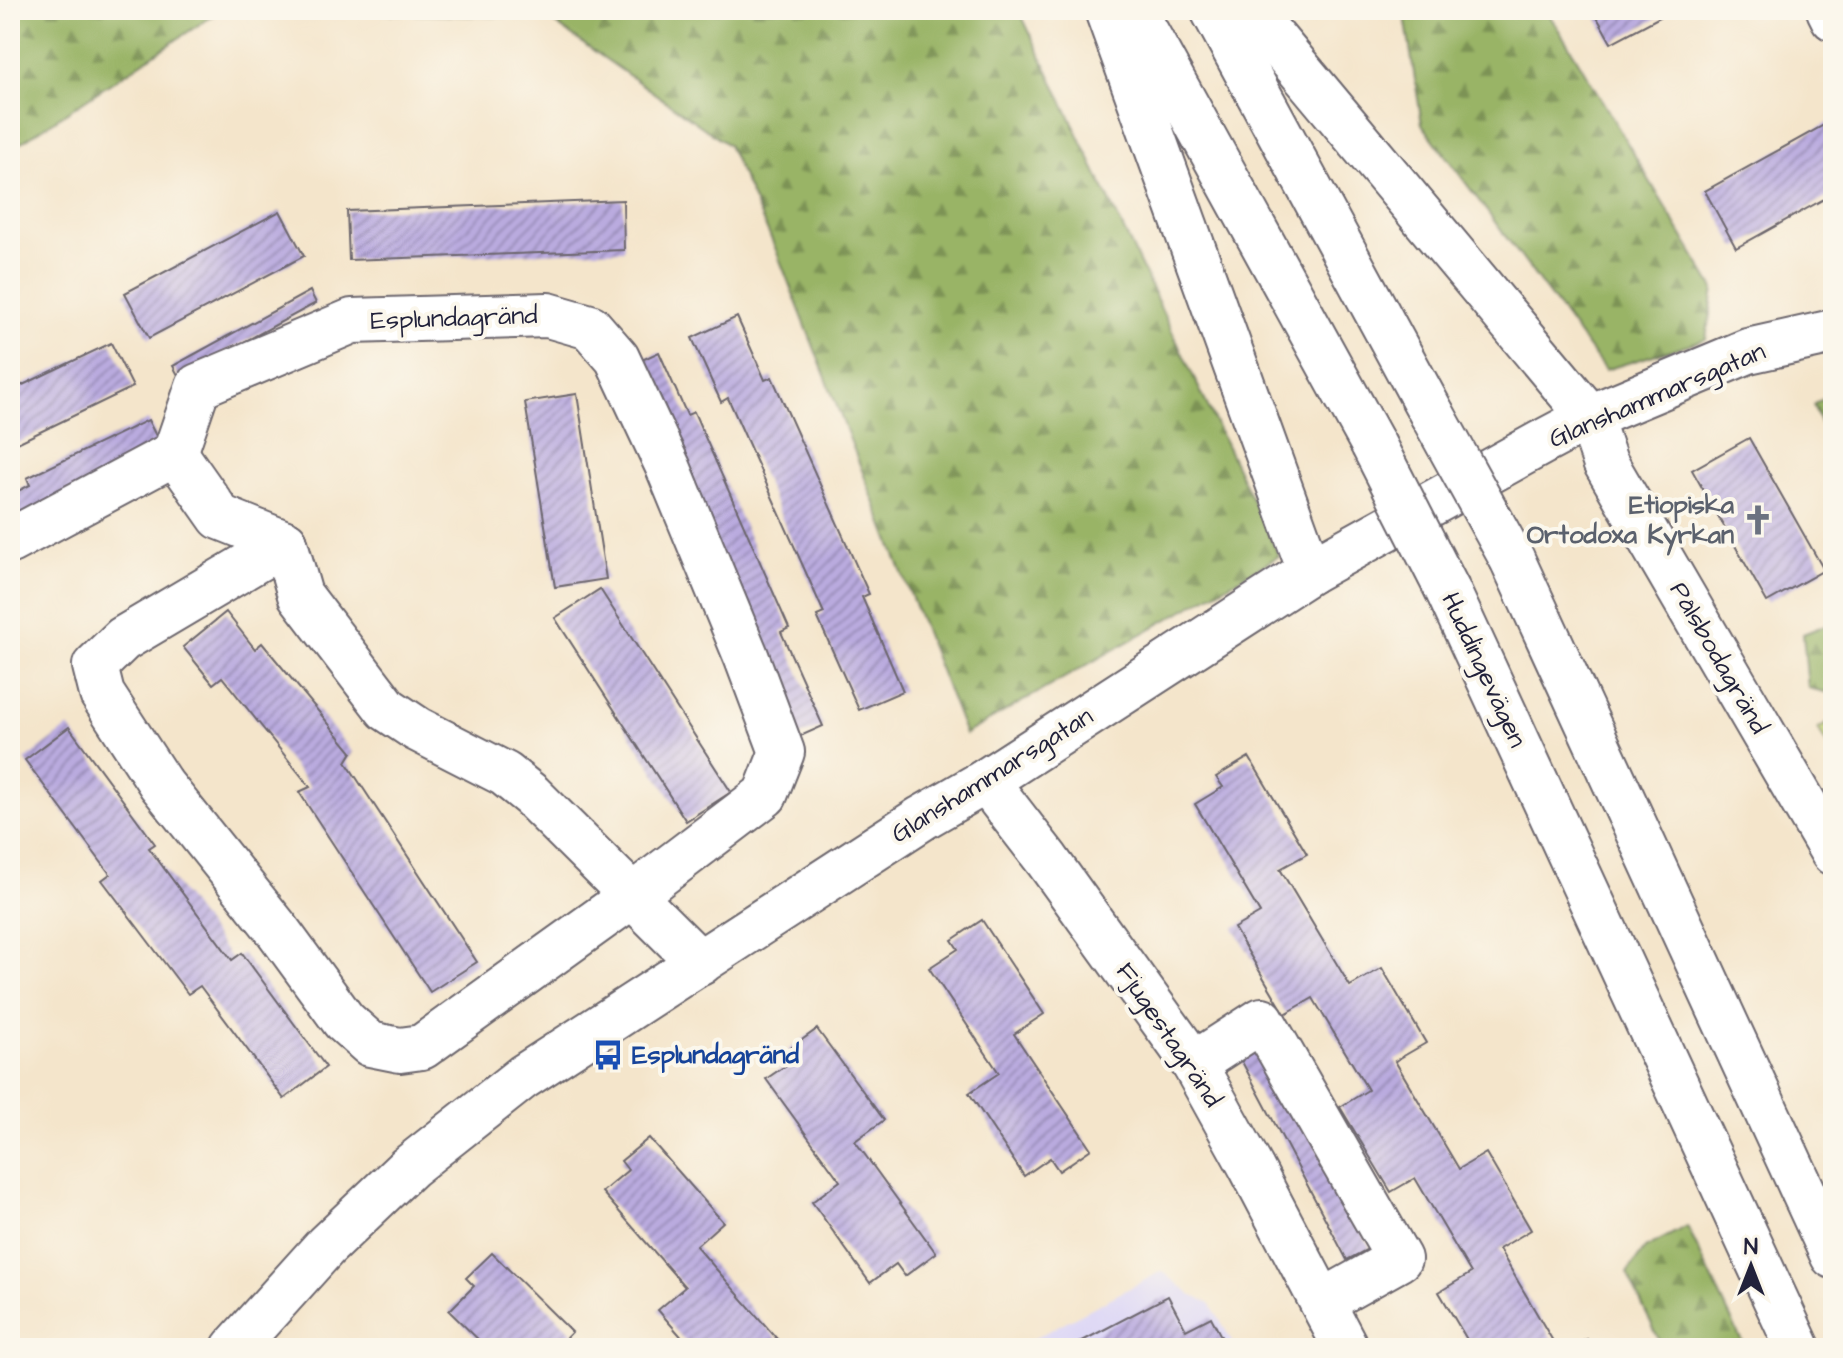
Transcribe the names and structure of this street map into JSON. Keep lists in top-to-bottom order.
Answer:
{
  "streets": {
    "main road": [
      "Esplundagränd",
      "Glanshammarsgatan",
      "Pålsbodagränd",
      "Huddingevägen",
      "Fjugestagränd"
    ]
  },
  "crossings": [
    ["Glanshammarsgatan", "Pålsbodagränd"],
    ["Glanshammarsgatan", "Fjugestagränd"]
  ],
  "places": {
    "church": ["Etiopiska Ortodoxa Kyrkan"],
    "bus stop": ["Esplundagränd"]
  },
  "north": "top"
}
